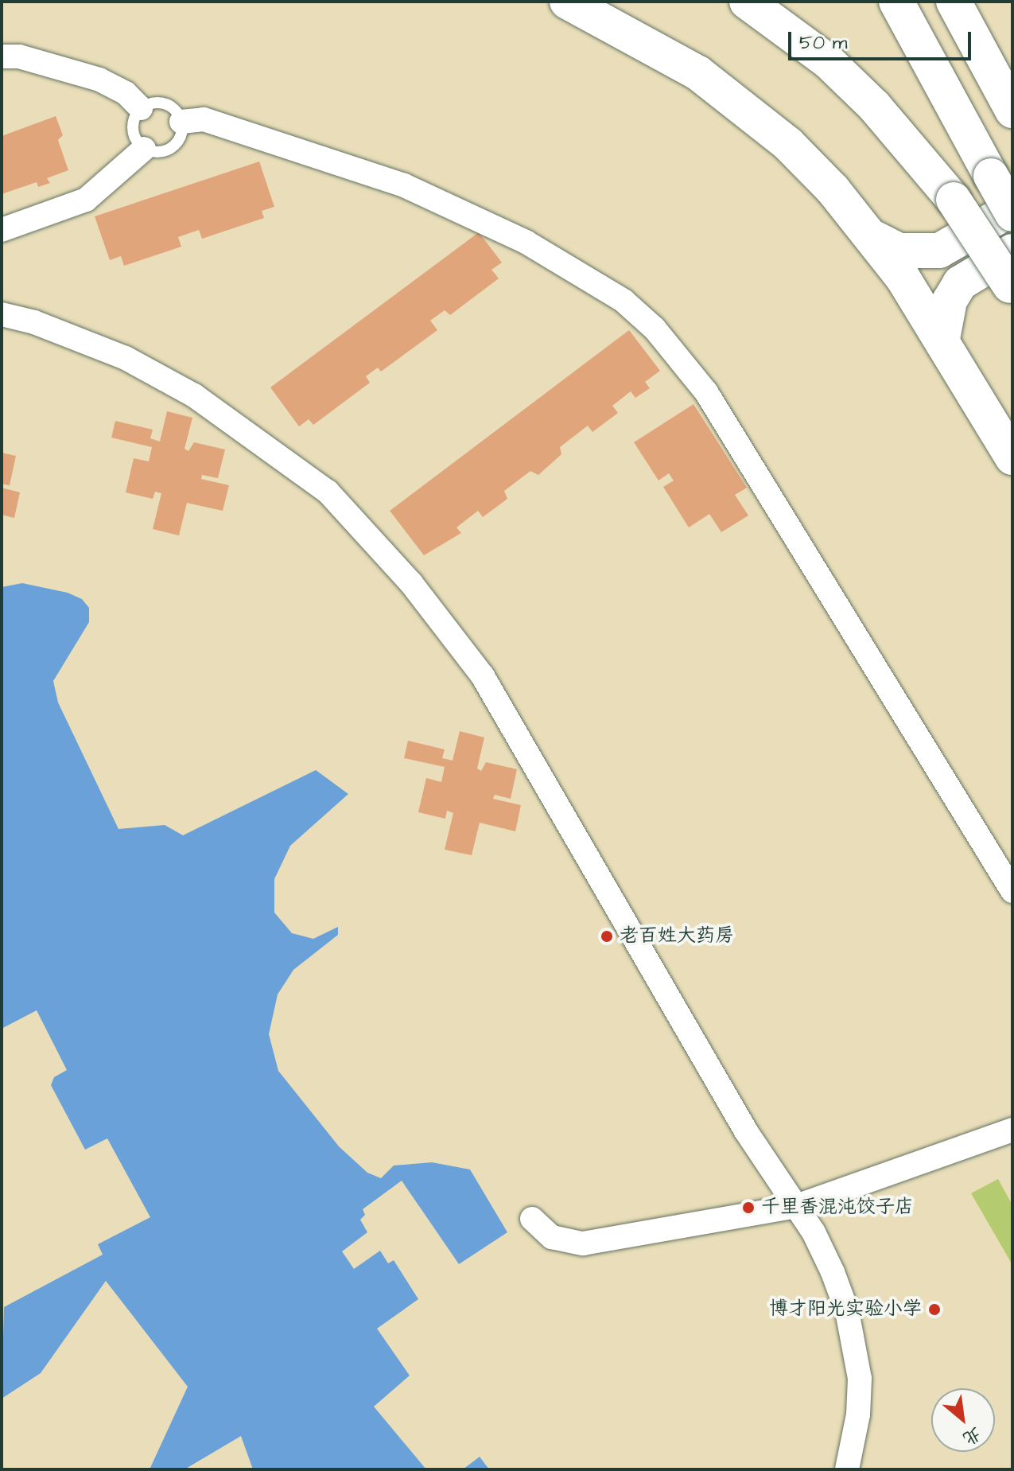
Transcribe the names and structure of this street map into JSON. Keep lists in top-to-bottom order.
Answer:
{
  "places": ["老百姓大药房", "千里香混沌饺子店", "博才阳光实验小学"],
  "scale_bar": "50 m",
  "north": "bottom right"
}
